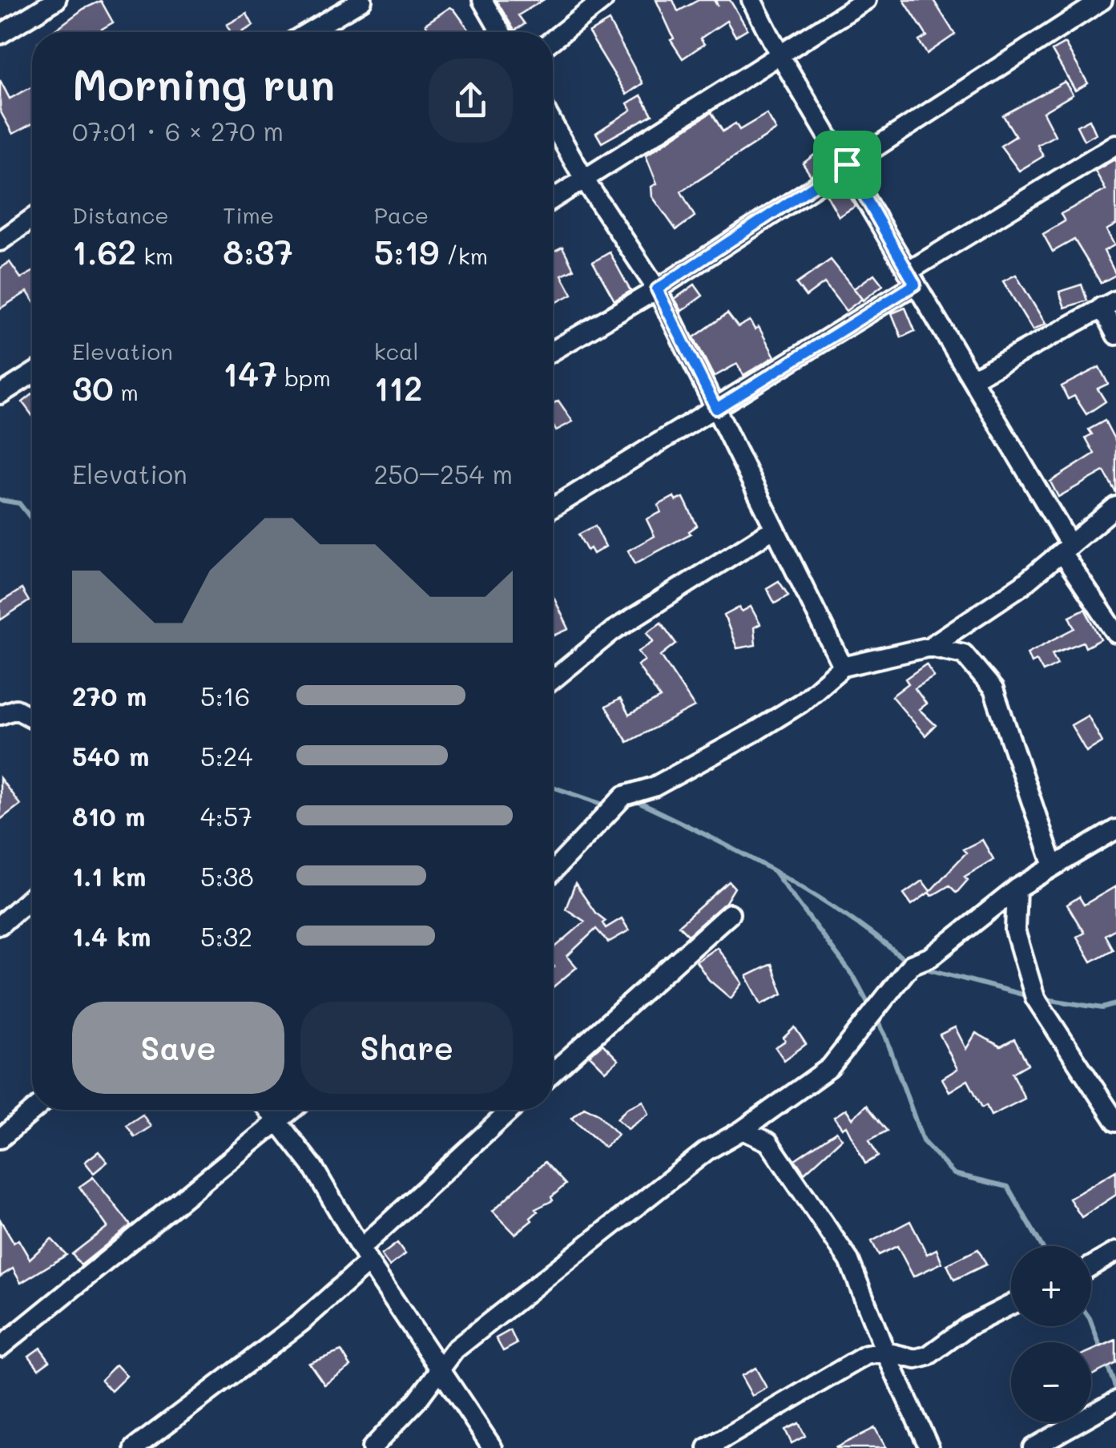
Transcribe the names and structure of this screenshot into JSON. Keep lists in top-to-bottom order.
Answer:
{
  "page": {
    "heading": ["Morning run", "07:01 · 6 × 270 m"],
    "stats": [
      ["Distance", "1.62 km"],
      ["Time", "8:37"],
      ["Pace", "5:19 /km"],
      ["Elevation", "30 m"],
      ["147 bpm"],
      ["kcal", "112"]
    ],
    "chart": ["Elevation", "250–254 m"],
    "list": [
      {
        "name": "270 m",
        "note": "5:16"
      },
      {
        "name": "540 m",
        "note": "5:24"
      },
      {
        "name": "810 m",
        "note": "4:57"
      },
      {
        "name": "1.1 km",
        "note": "5:38"
      },
      {
        "name": "1.4 km",
        "note": "5:32"
      }
    ],
    "buttons": ["Save", "Share"],
    "map_buttons": ["+", "−"]
  }
}
